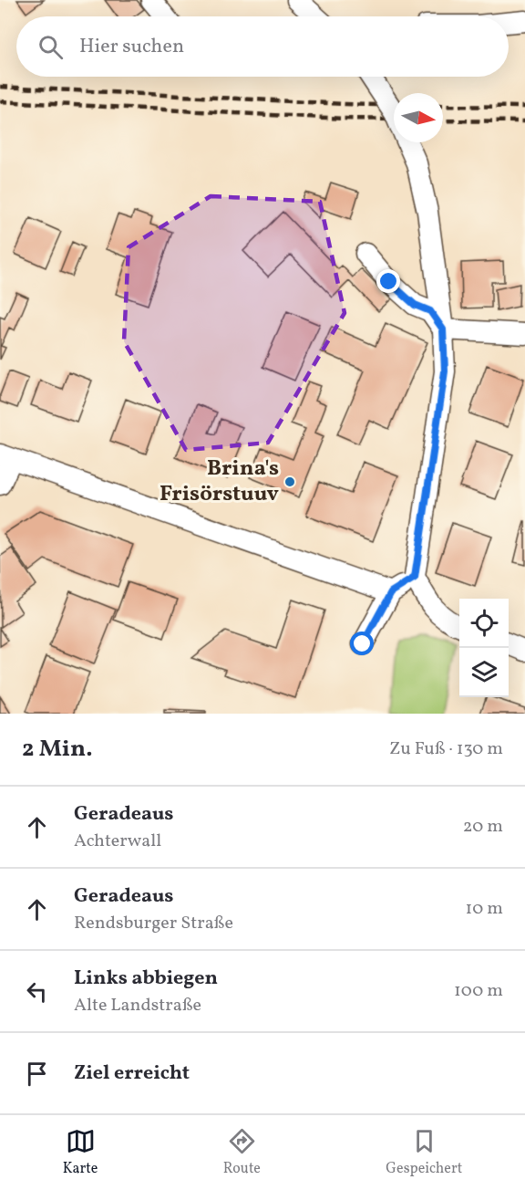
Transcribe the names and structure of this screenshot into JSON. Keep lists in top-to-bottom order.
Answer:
{
  "places": ["Brina's Frisörstuuv"],
  "north": "right",
  "page": {
    "search": "Hier suchen",
    "heading": ["2 Min.", "Zu Fuß · 130 m"],
    "list": [
      ["Geradeaus", "Achterwall", "20 m"],
      ["Geradeaus", "Rendsburger Straße", "10 m"],
      ["Links abbiegen", "Alte Landstraße", "100 m"],
      "Ziel erreicht"
    ],
    "nav": ["Karte", "Route", "Gespeichert"]
  }
}
